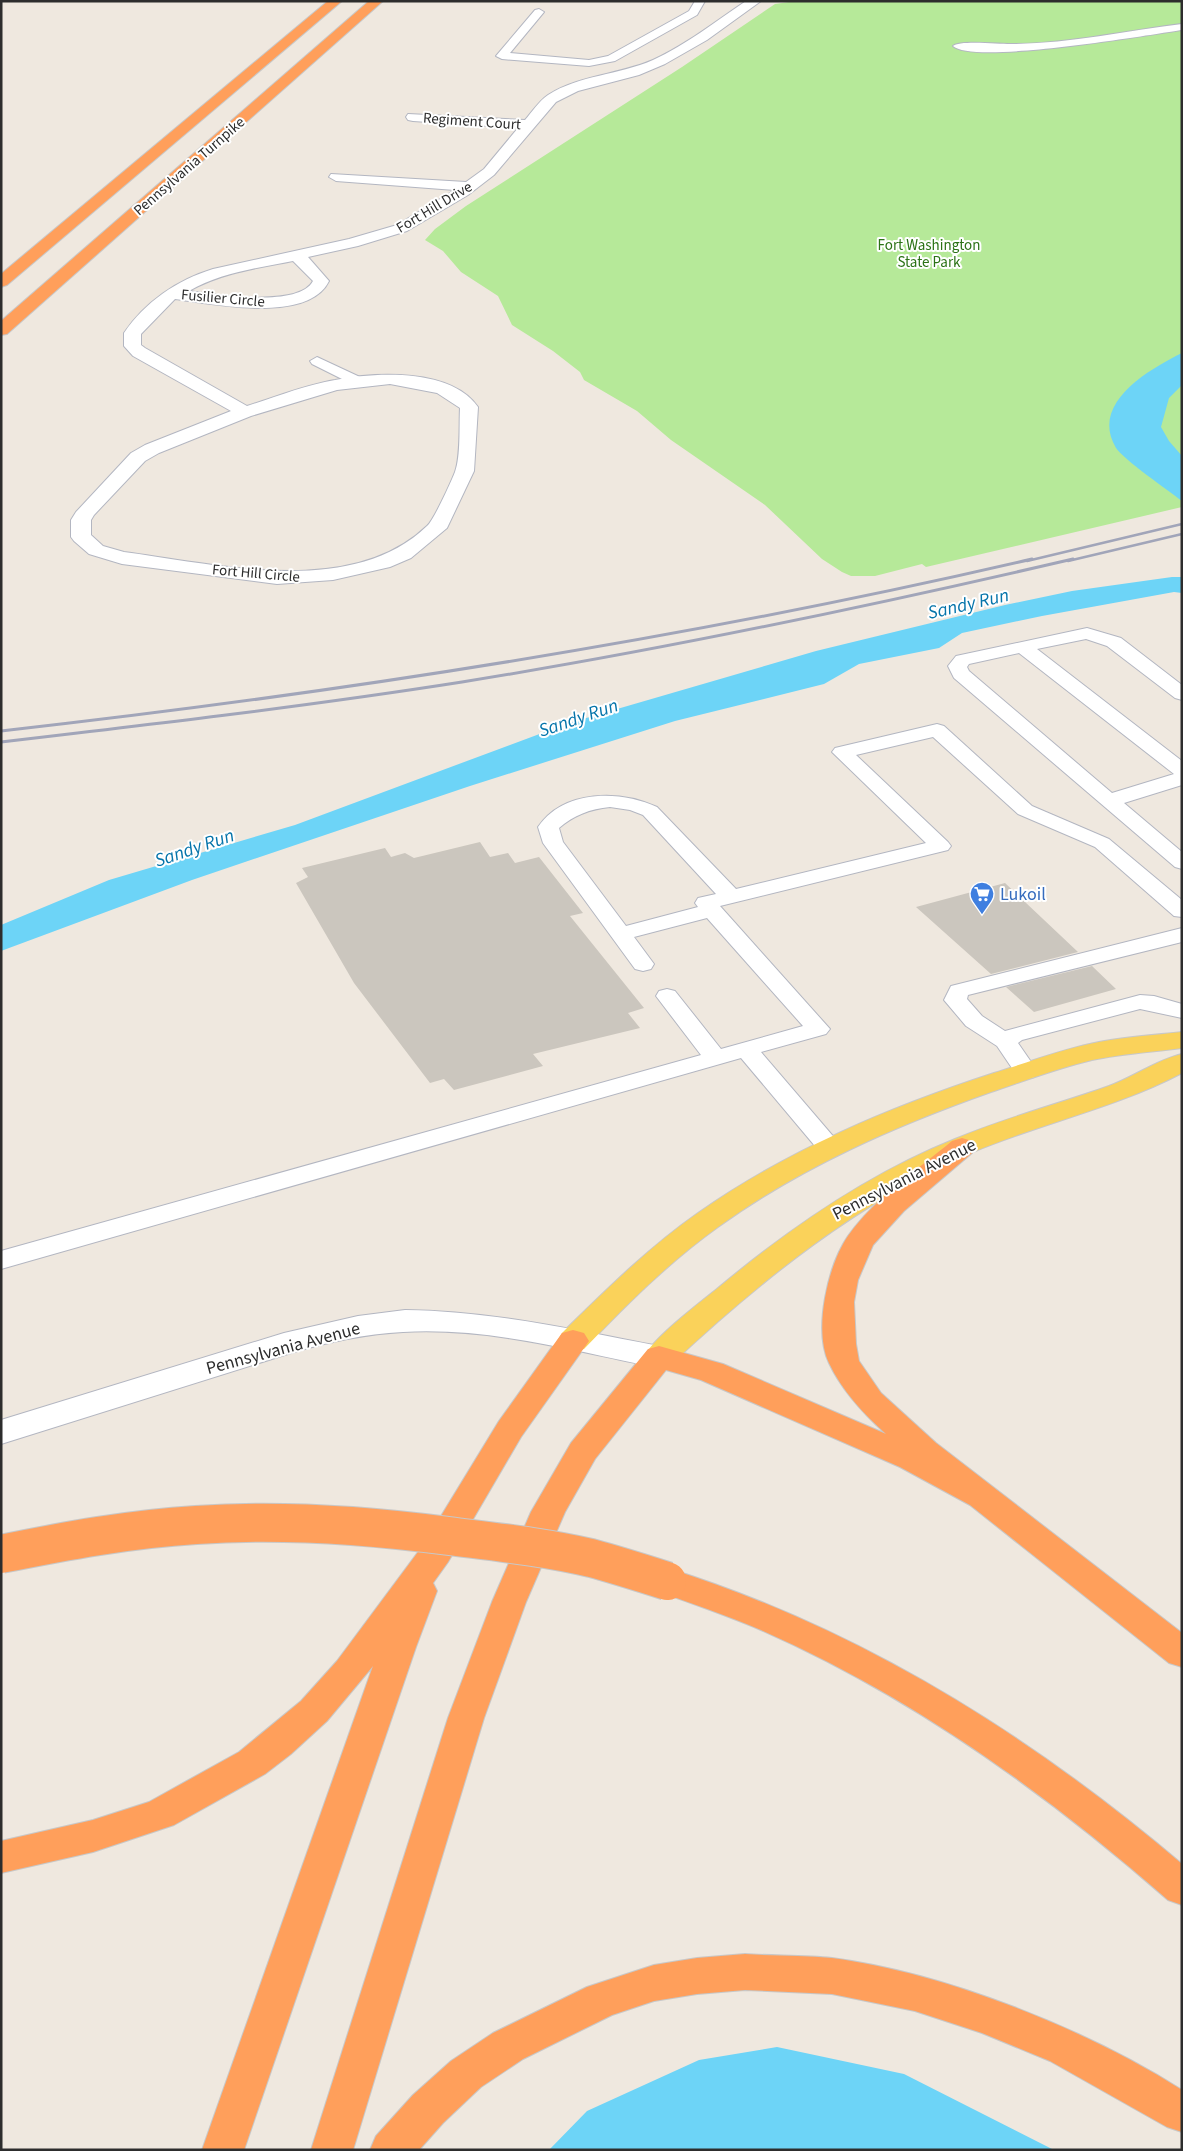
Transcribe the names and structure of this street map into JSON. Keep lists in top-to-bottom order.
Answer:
{
  "streets": {
    "highway": ["Pennsylvania Turnpike"],
    "main road": ["Pennsylvania Avenue"],
    "street": [
      "Regiment Court",
      "Fort Hill Drive",
      "Fusilier Circle",
      "Fort Hill Circle"
    ]
  },
  "crossings": [
    ["Regiment Court", "Fort Hill Drive"],
    ["Fort Hill Drive", "Fusilier Circle"],
    ["Fort Hill Drive", "Fort Hill Circle"]
  ],
  "water": ["Sandy Run"],
  "parks": ["Fort Washington State Park"],
  "places": {
    "supermarket": ["Lukoil"]
  }
}
